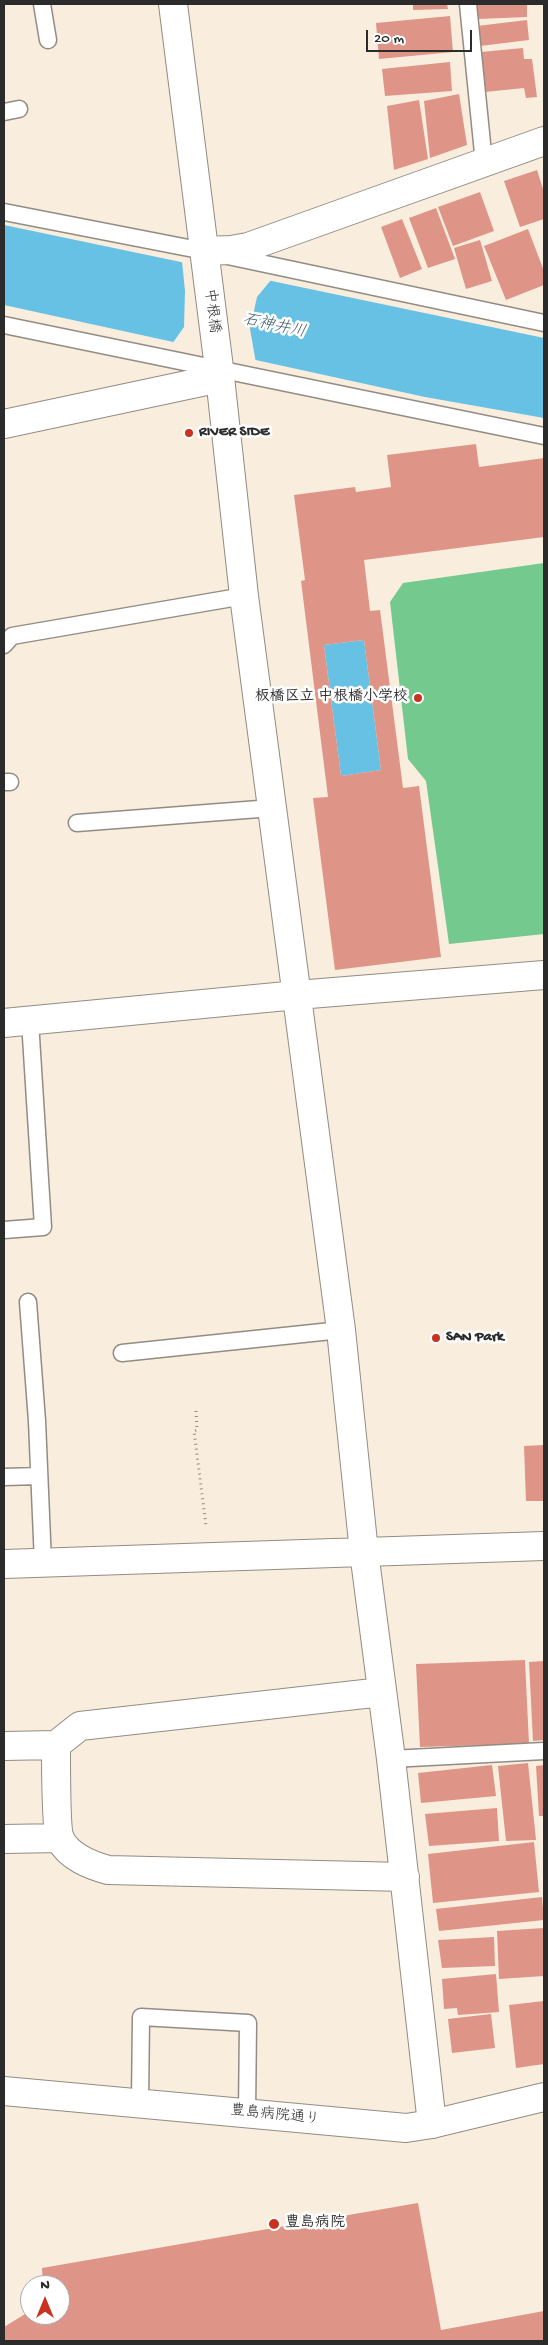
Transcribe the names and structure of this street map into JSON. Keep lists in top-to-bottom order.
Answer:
{
  "streets": {
    "street": ["中根橋", "豊島病院通り"]
  },
  "crossings": [
    ["中根橋", "豊島病院通り"]
  ],
  "water": ["石神井川"],
  "places": [
    "RIVER SIDE",
    "板橋区立 中根橋小学校",
    "SAN Park",
    "豊島病院"
  ],
  "scale_bar": "20 m",
  "north": "top"
}
